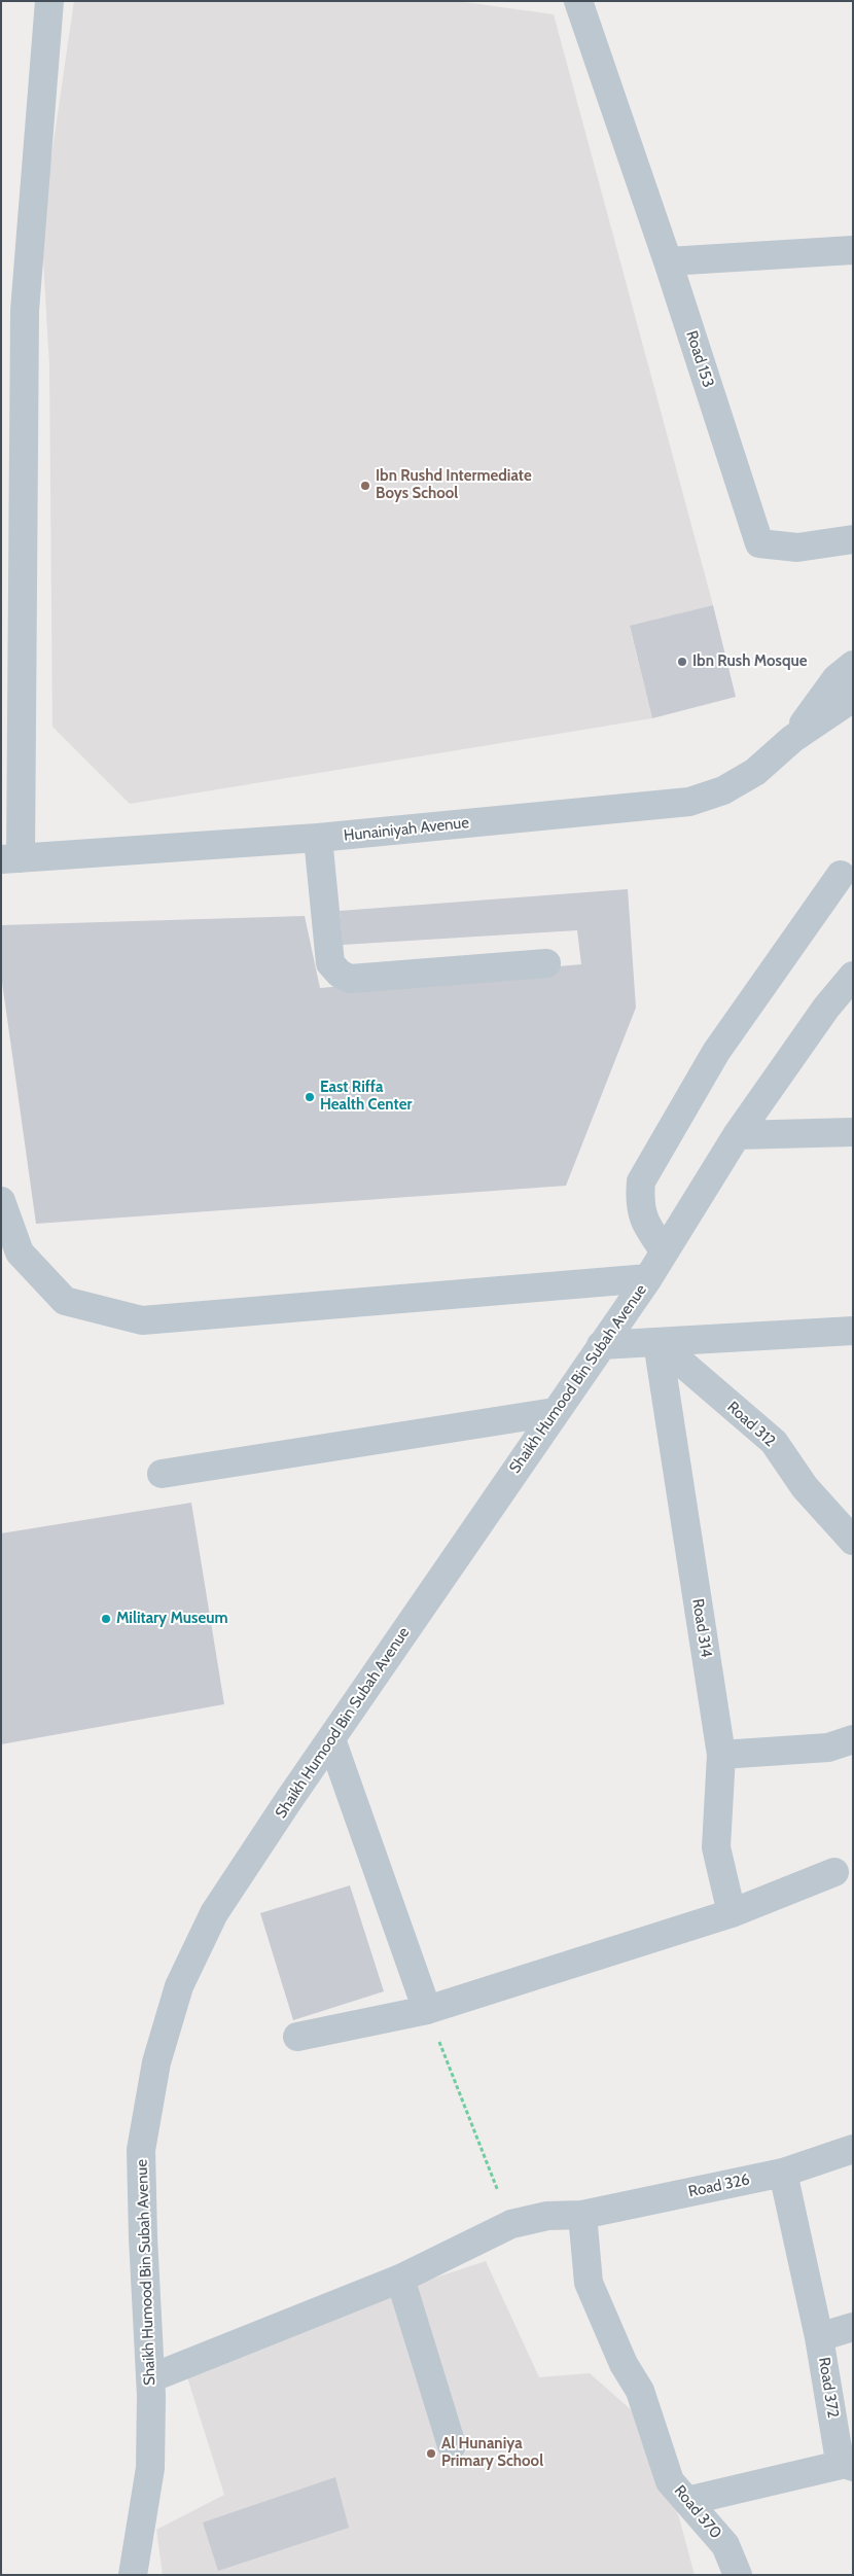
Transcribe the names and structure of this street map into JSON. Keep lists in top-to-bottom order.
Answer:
{
  "streets": {
    "street": [
      "Road 153",
      "Hunainiyah Avenue",
      "Shaikh Humood Bin Subah Avenue",
      "Road 312",
      "Road 314",
      "Road 326",
      "Road 372",
      "Road 370"
    ]
  },
  "crossings": [
    ["Shaikh Humood Bin Subah Avenue", "Road 326"],
    ["Road 312", "Road 314"],
    ["Road 326", "Road 370"]
  ],
  "places": [
    "Ibn Rushd Intermediate Boys School",
    "Ibn Rush Mosque",
    "East Riffa Health Center",
    "Military Museum",
    "Al Hunaniya Primary School"
  ]
}
